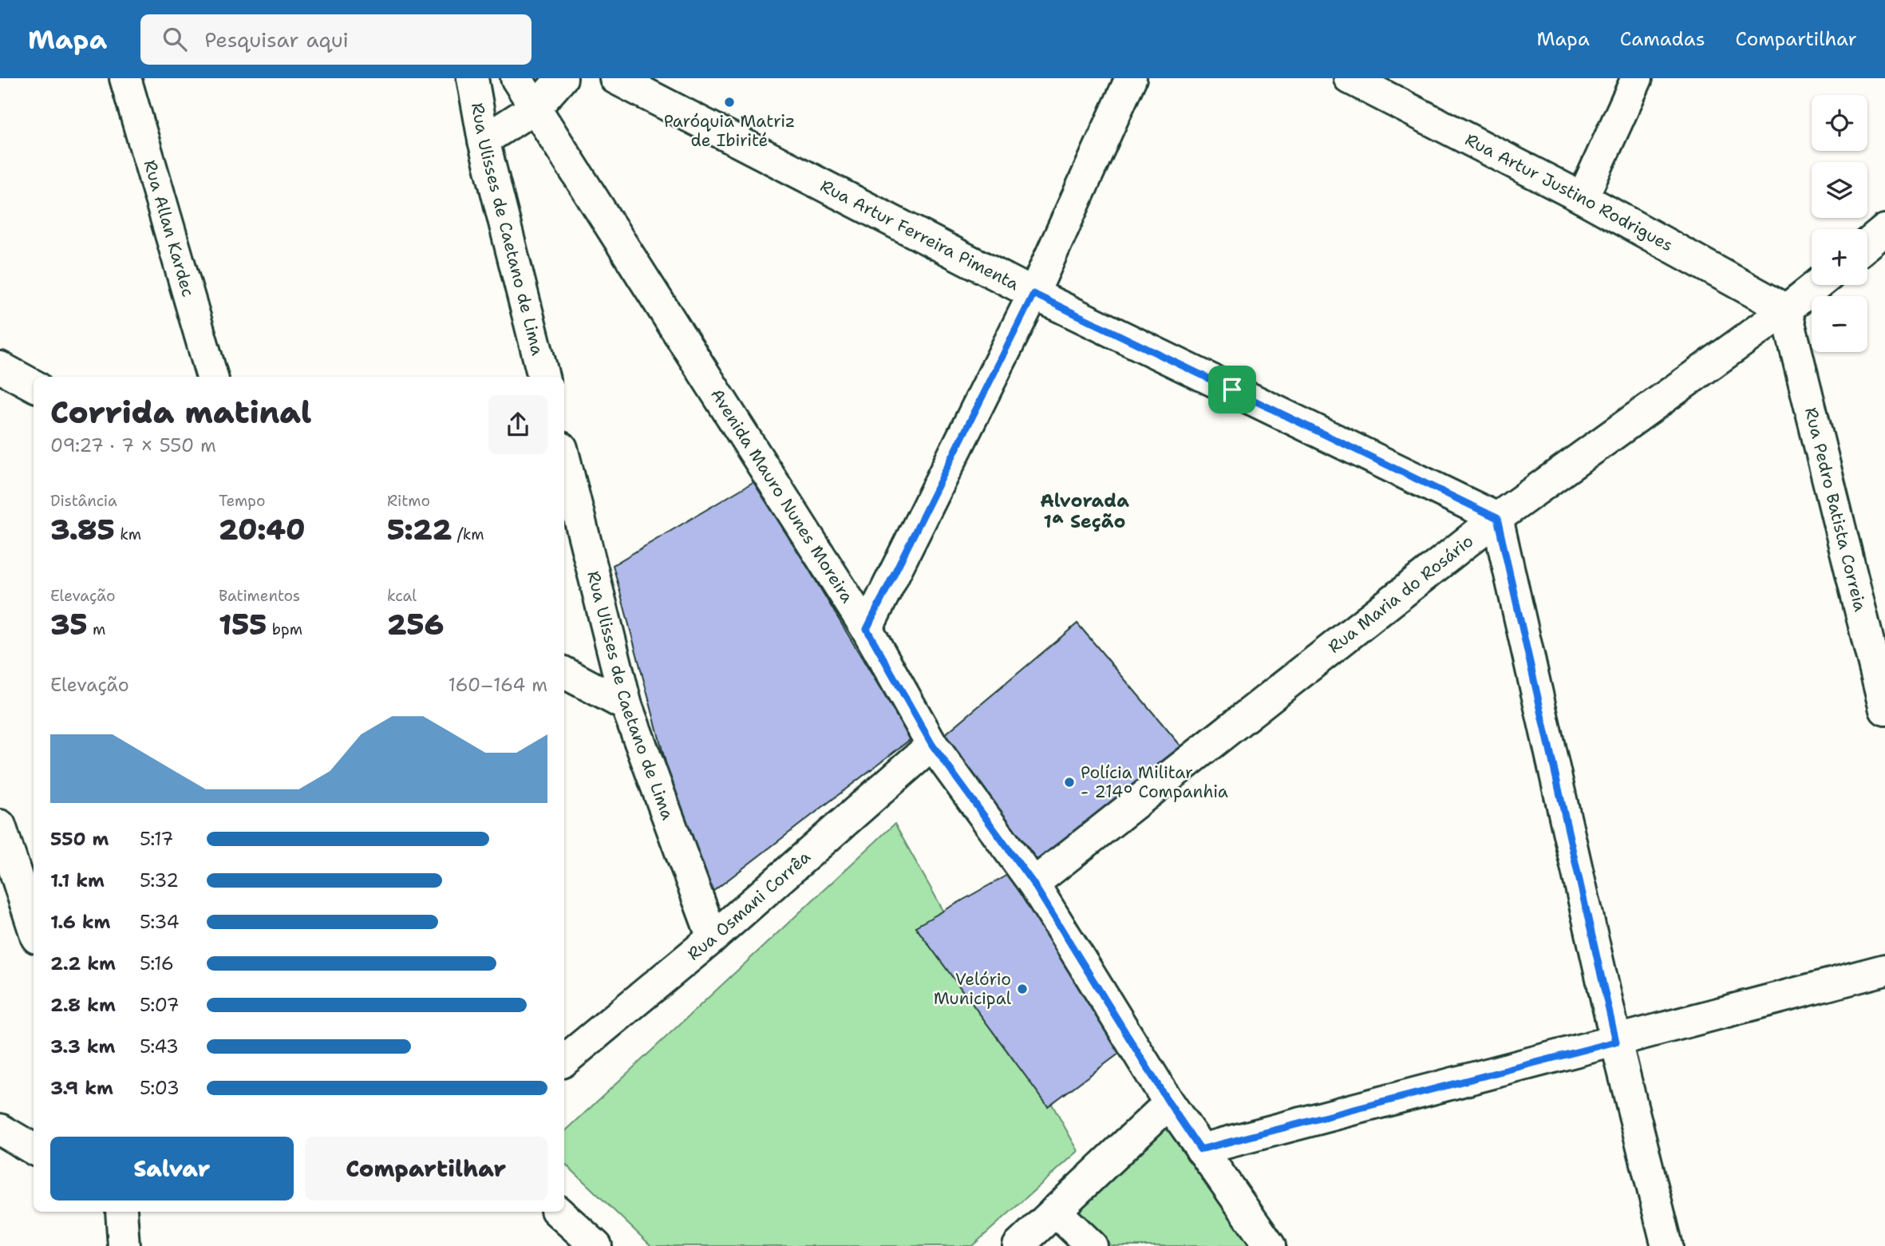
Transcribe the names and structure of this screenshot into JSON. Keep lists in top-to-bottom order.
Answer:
{
  "streets": {
    "street": [
      "Rua Artur Justino Rodrigues",
      "Rua Allan Kardec",
      "Rua Ulisses de Caetano de Lima",
      "Rua Artur Ferreira Pimenta",
      "Avenida Mauro Nunes Moreira",
      "Rua Pedro Batista Correia",
      "Rua Maria do Rosário",
      "Rua Osmani Corrêa"
    ]
  },
  "crossings": [
    ["Rua Artur Justino Rodrigues", "Rua Pedro Batista Correia"],
    ["Rua Artur Justino Rodrigues", "Rua Maria do Rosário"],
    ["Rua Ulisses de Caetano de Lima", "Rua Osmani Corrêa"],
    ["Rua Artur Ferreira Pimenta", "Rua Maria do Rosário"],
    ["Avenida Mauro Nunes Moreira", "Rua Maria do Rosário"],
    ["Avenida Mauro Nunes Moreira", "Rua Osmani Corrêa"],
    ["Rua Pedro Batista Correia", "Rua Maria do Rosário"]
  ],
  "districts": ["Alvorada 1ª Seção"],
  "places": ["Paróquia Matriz de Ibirité", "Polícia Militar - 214° Companhia", "Velório Municipal"],
  "page": {
    "header": "Mapa",
    "search": "Pesquisar aqui",
    "nav": ["Mapa", "Camadas", "Compartilhar"],
    "map_buttons": ["+", "−"],
    "heading": ["Corrida matinal", "09:27 · 7 × 550 m"],
    "stats": [
      ["Distância", "3.85 km"],
      ["Tempo", "20:40"],
      ["Ritmo", "5:22 /km"],
      ["Elevação", "35 m"],
      ["Batimentos", "155 bpm"],
      ["kcal", "256"]
    ],
    "chart": ["Elevação", "160–164 m"],
    "list": [
      {
        "name": "550 m",
        "note": "5:17"
      },
      {
        "name": "1.1 km",
        "note": "5:32"
      },
      {
        "name": "1.6 km",
        "note": "5:34"
      },
      {
        "name": "2.2 km",
        "note": "5:16"
      },
      {
        "name": "2.8 km",
        "note": "5:07"
      },
      {
        "name": "3.3 km",
        "note": "5:43"
      },
      {
        "name": "3.9 km",
        "note": "5:03"
      }
    ],
    "buttons": ["Salvar", "Compartilhar"]
  }
}
